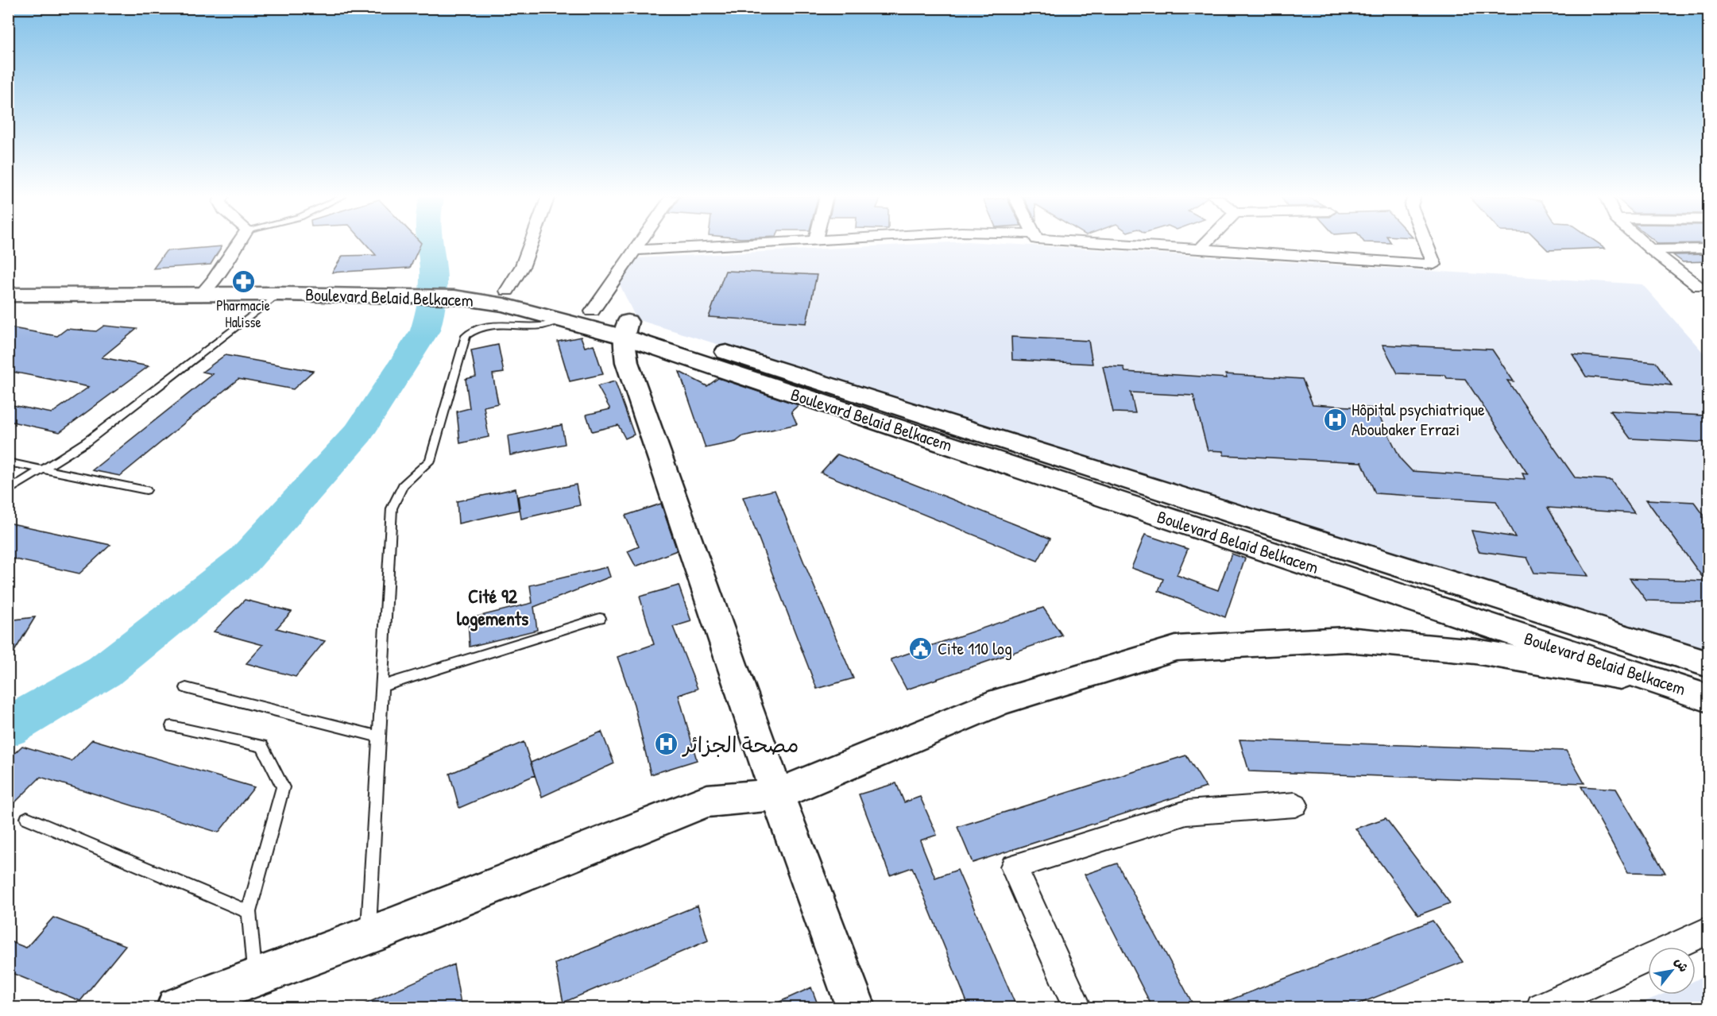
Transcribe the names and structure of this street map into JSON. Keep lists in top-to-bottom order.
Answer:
{
  "streets": {
    "main road": ["Boulevard Belaid Belkacem"]
  },
  "districts": ["Cité 92 logements"],
  "places": {
    "pharmacy": ["Pharmacie Halisse"],
    "hospital": ["Hôpital psychiatrique Aboubaker Errazi", "مصحة الجزائر"],
    "public building": ["Cite 110 log"]
  },
  "north": "top right"
}
